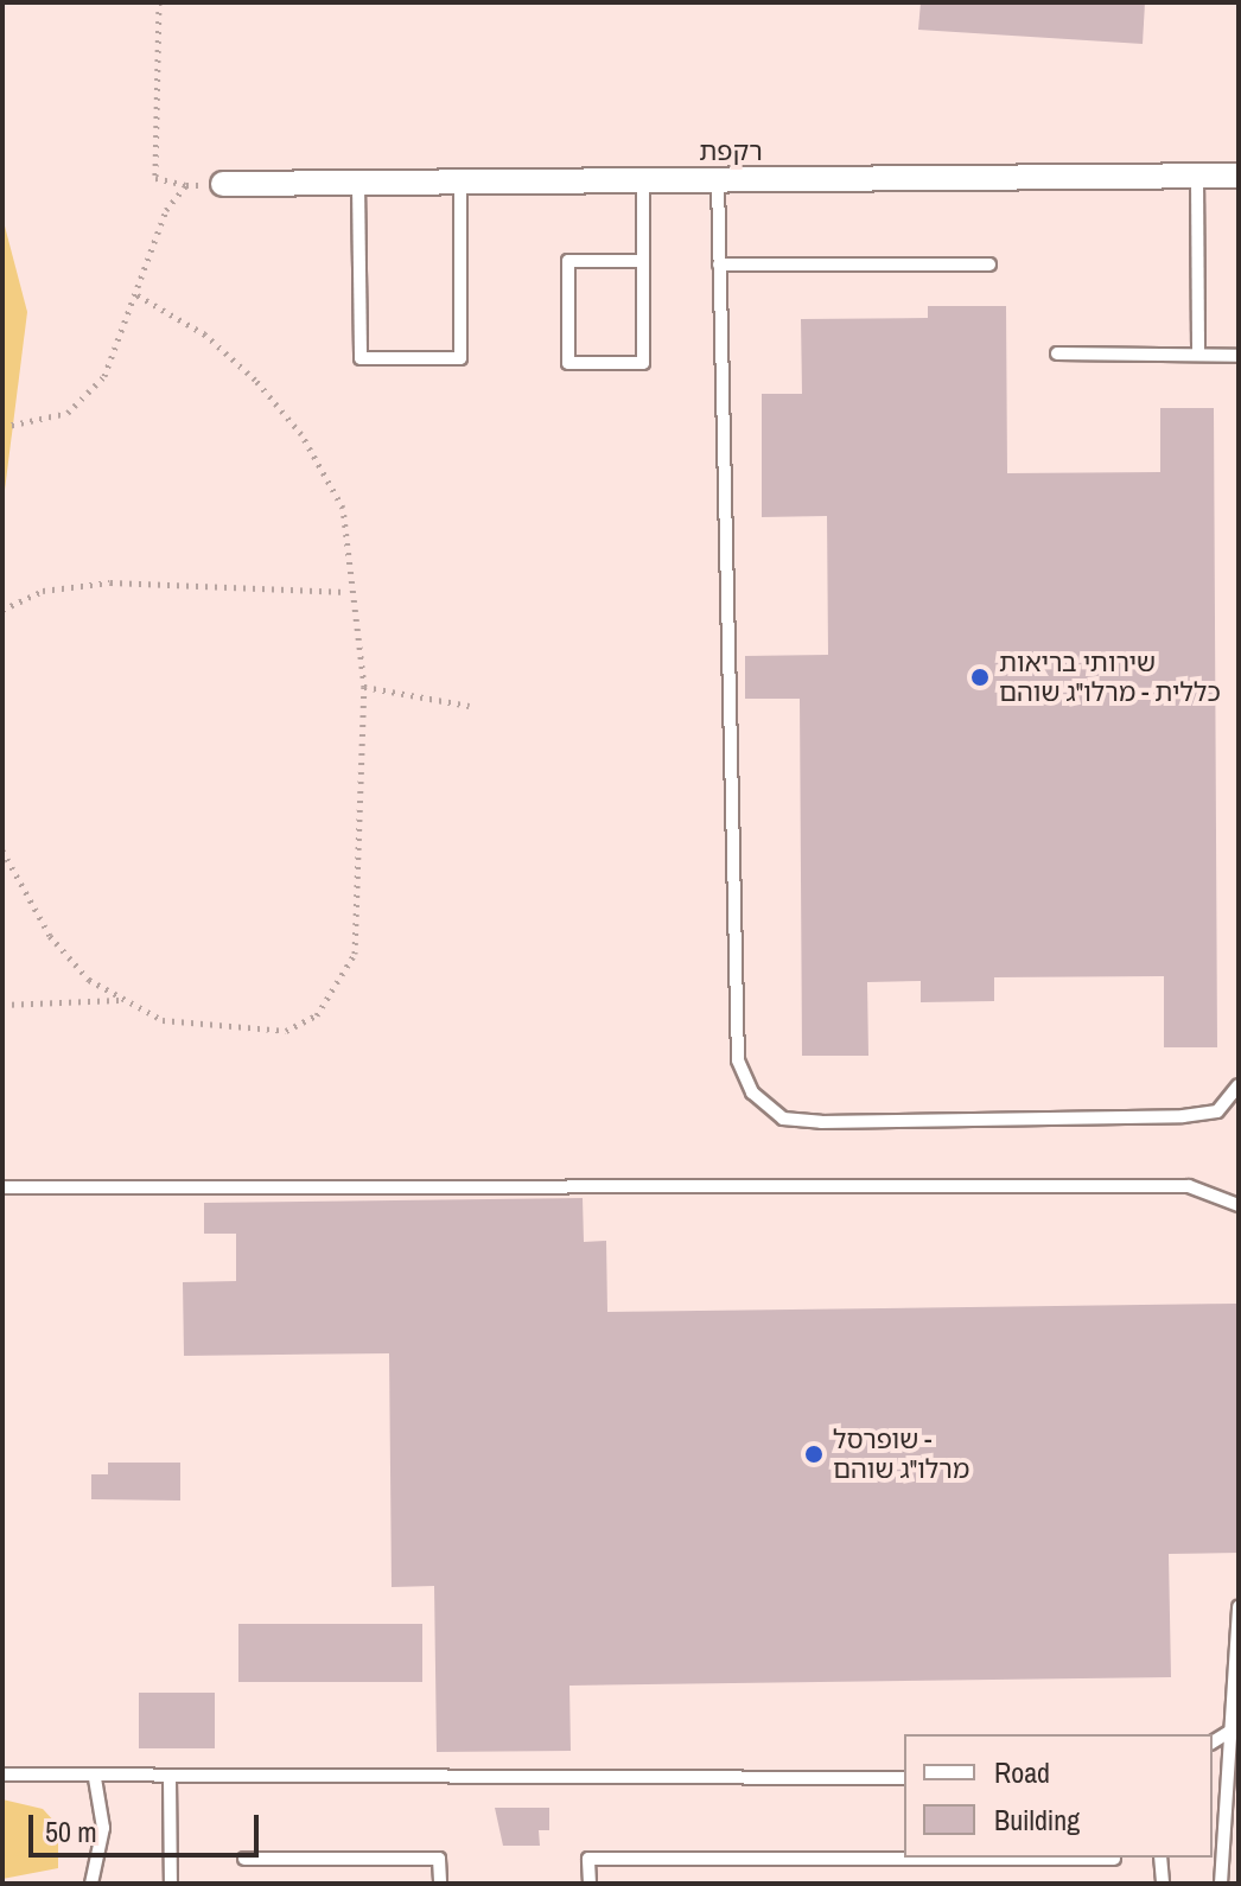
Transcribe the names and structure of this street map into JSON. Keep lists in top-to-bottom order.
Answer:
{
  "streets": {
    "street": ["רקפת"]
  },
  "places": ["שירותי בריאות כללית - מרלו\"ג שוהם", "שופרסל - מרלו\"ג שוהם"],
  "legend": ["Road", "Building"],
  "scale_bar": "50 m"
}
